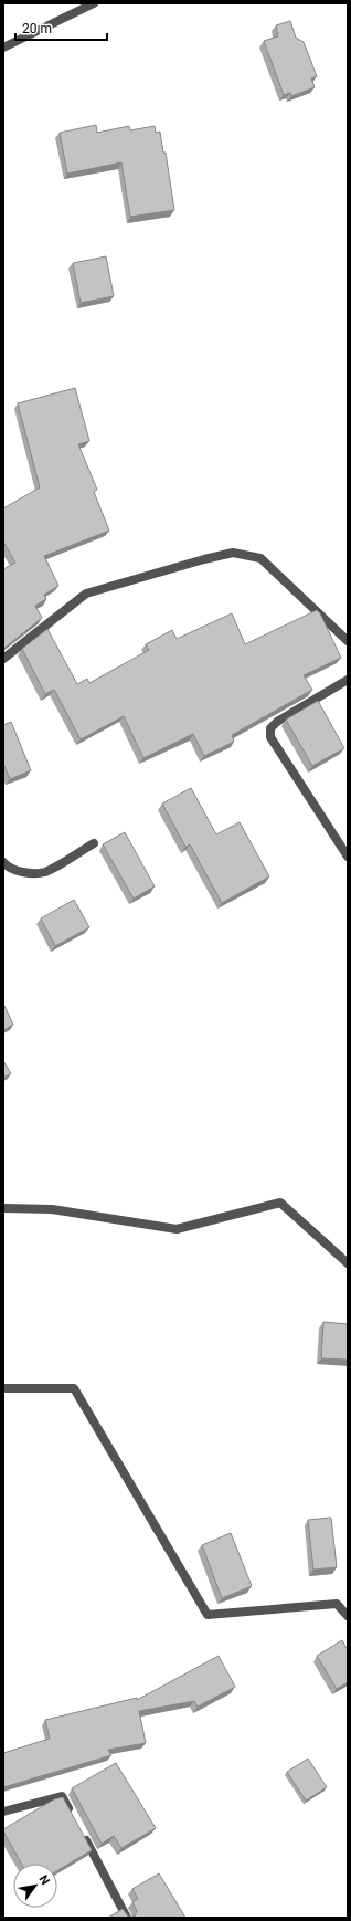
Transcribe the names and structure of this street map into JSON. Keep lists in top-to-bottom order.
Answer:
{
  "scale_bar": "20 m",
  "north": "top right"
}
